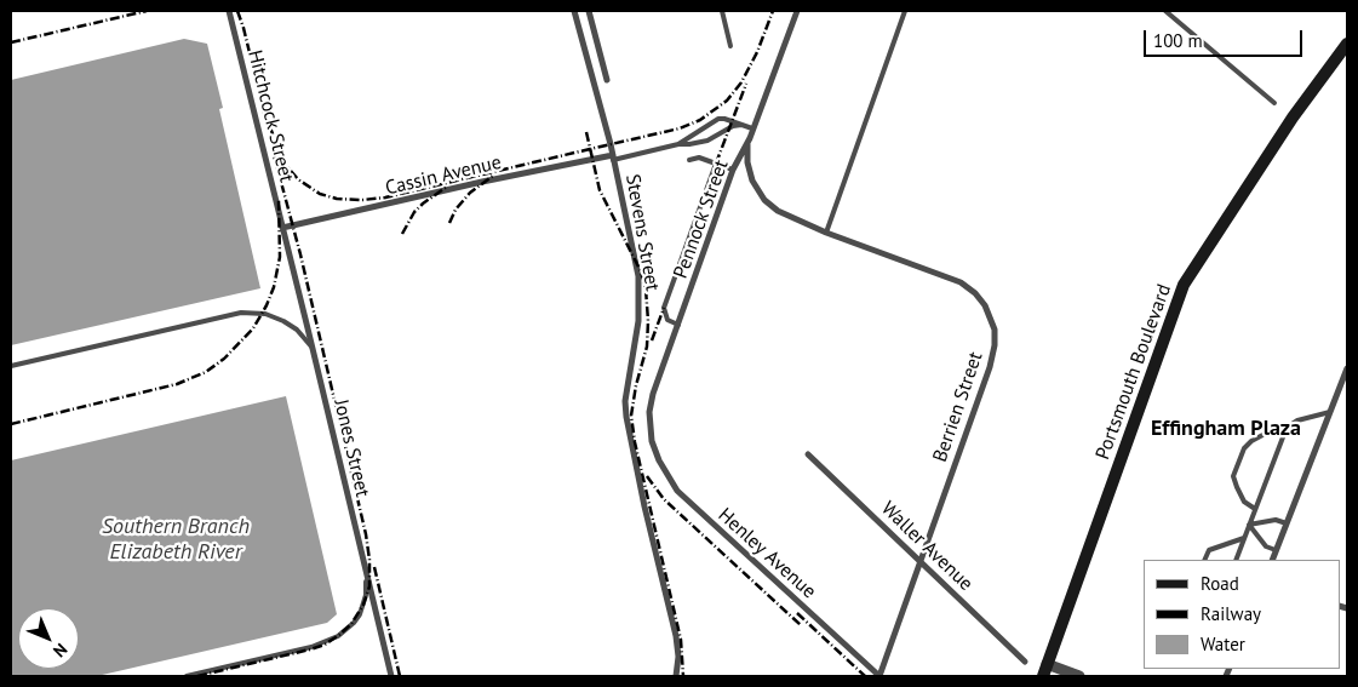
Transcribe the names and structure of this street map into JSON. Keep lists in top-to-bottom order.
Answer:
{
  "streets": {
    "main road": ["Portsmouth Boulevard"],
    "street": [
      "Hitchcock Street",
      "Cassin Avenue",
      "Pennock Street",
      "Stevens Street",
      "Berrien Street",
      "Jones Street",
      "Waller Avenue",
      "Henley Avenue"
    ]
  },
  "crossings": [
    ["Hitchcock Street", "Cassin Avenue"],
    ["Hitchcock Street", "Jones Street"],
    ["Cassin Avenue", "Stevens Street"],
    ["Cassin Avenue", "Jones Street"],
    ["Pennock Street", "Berrien Street"],
    ["Pennock Street", "Henley Avenue"],
    ["Berrien Street", "Waller Avenue"],
    ["Berrien Street", "Henley Avenue"]
  ],
  "districts": ["Effingham Plaza"],
  "water": ["Southern Branch Elizabeth River"],
  "legend": ["Road", "Railway", "Water"],
  "scale_bar": "100 m",
  "north": "bottom right"
}
